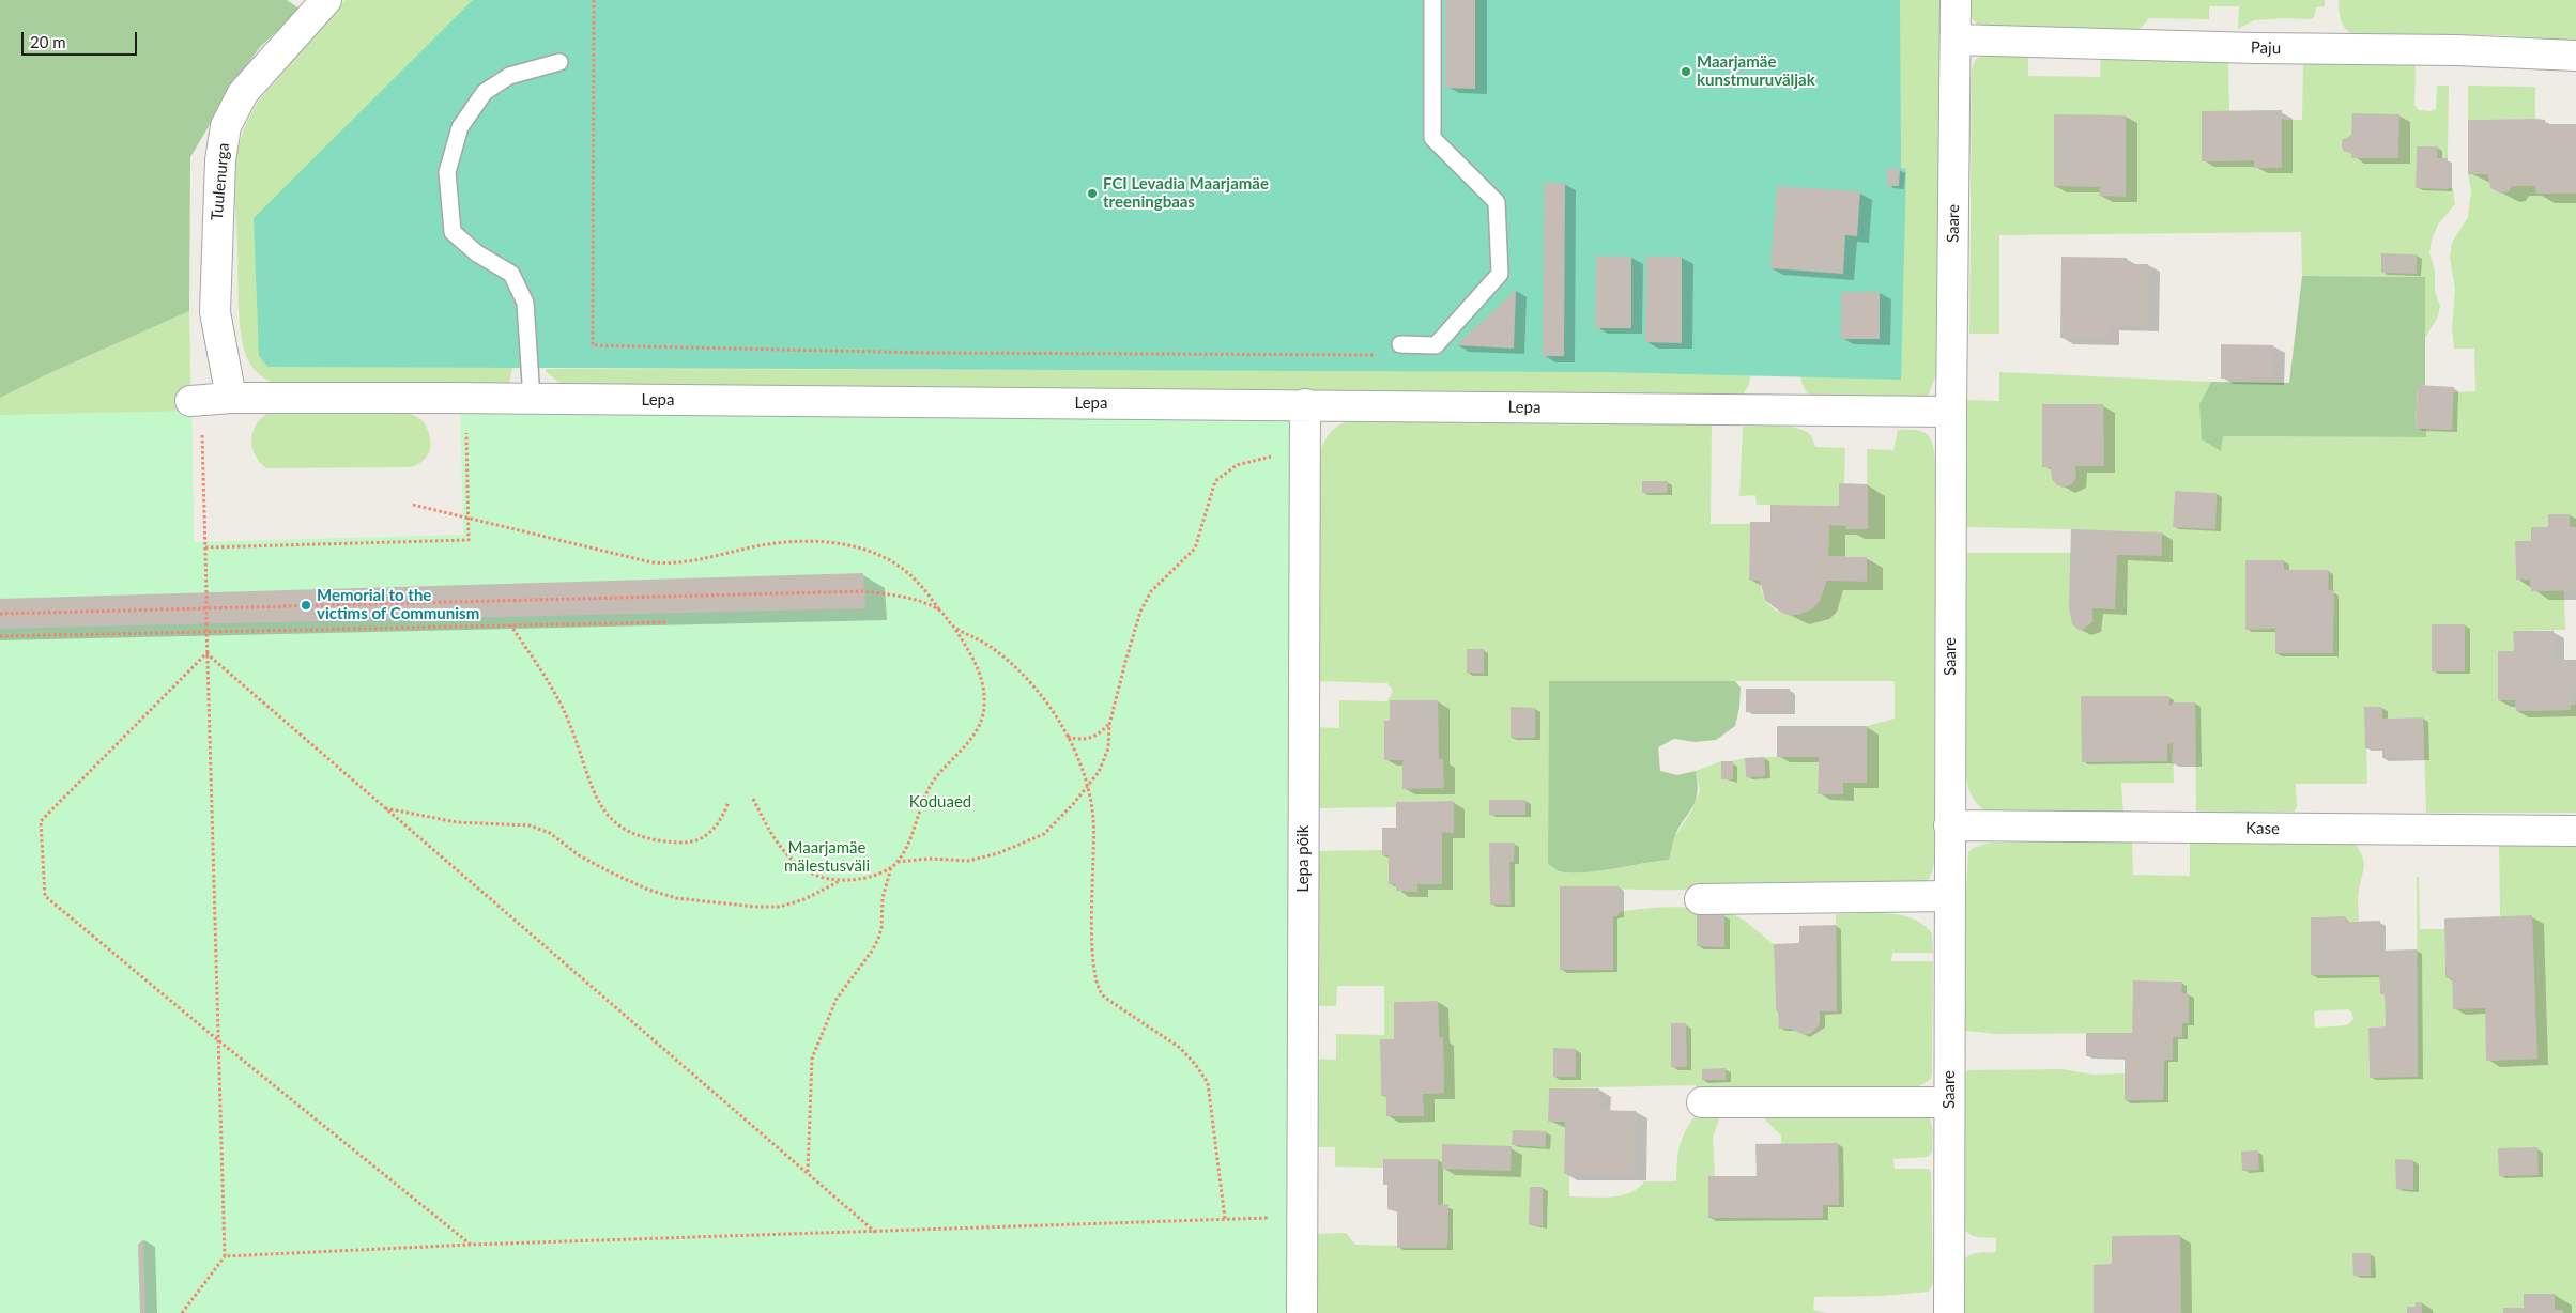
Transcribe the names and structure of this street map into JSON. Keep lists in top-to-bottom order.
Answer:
{
  "streets": {
    "street": [
      "Paju",
      "Tuulenurga",
      "Saare",
      "Lepa",
      "Kase",
      "Lepa põik"
    ]
  },
  "crossings": [
    ["Paju", "Saare"],
    ["Tuulenurga", "Lepa"],
    ["Saare", "Lepa"],
    ["Saare", "Kase"],
    ["Lepa", "Lepa põik"]
  ],
  "parks": ["Koduaed", "Maarjamäe mälestusväli"],
  "places": ["Maarjamäe kunstmuruväljak", "FCI Levadia Maarjamäe treeningbaas", "Memorial to the victims of Communism"],
  "scale_bar": "20 m"
}
